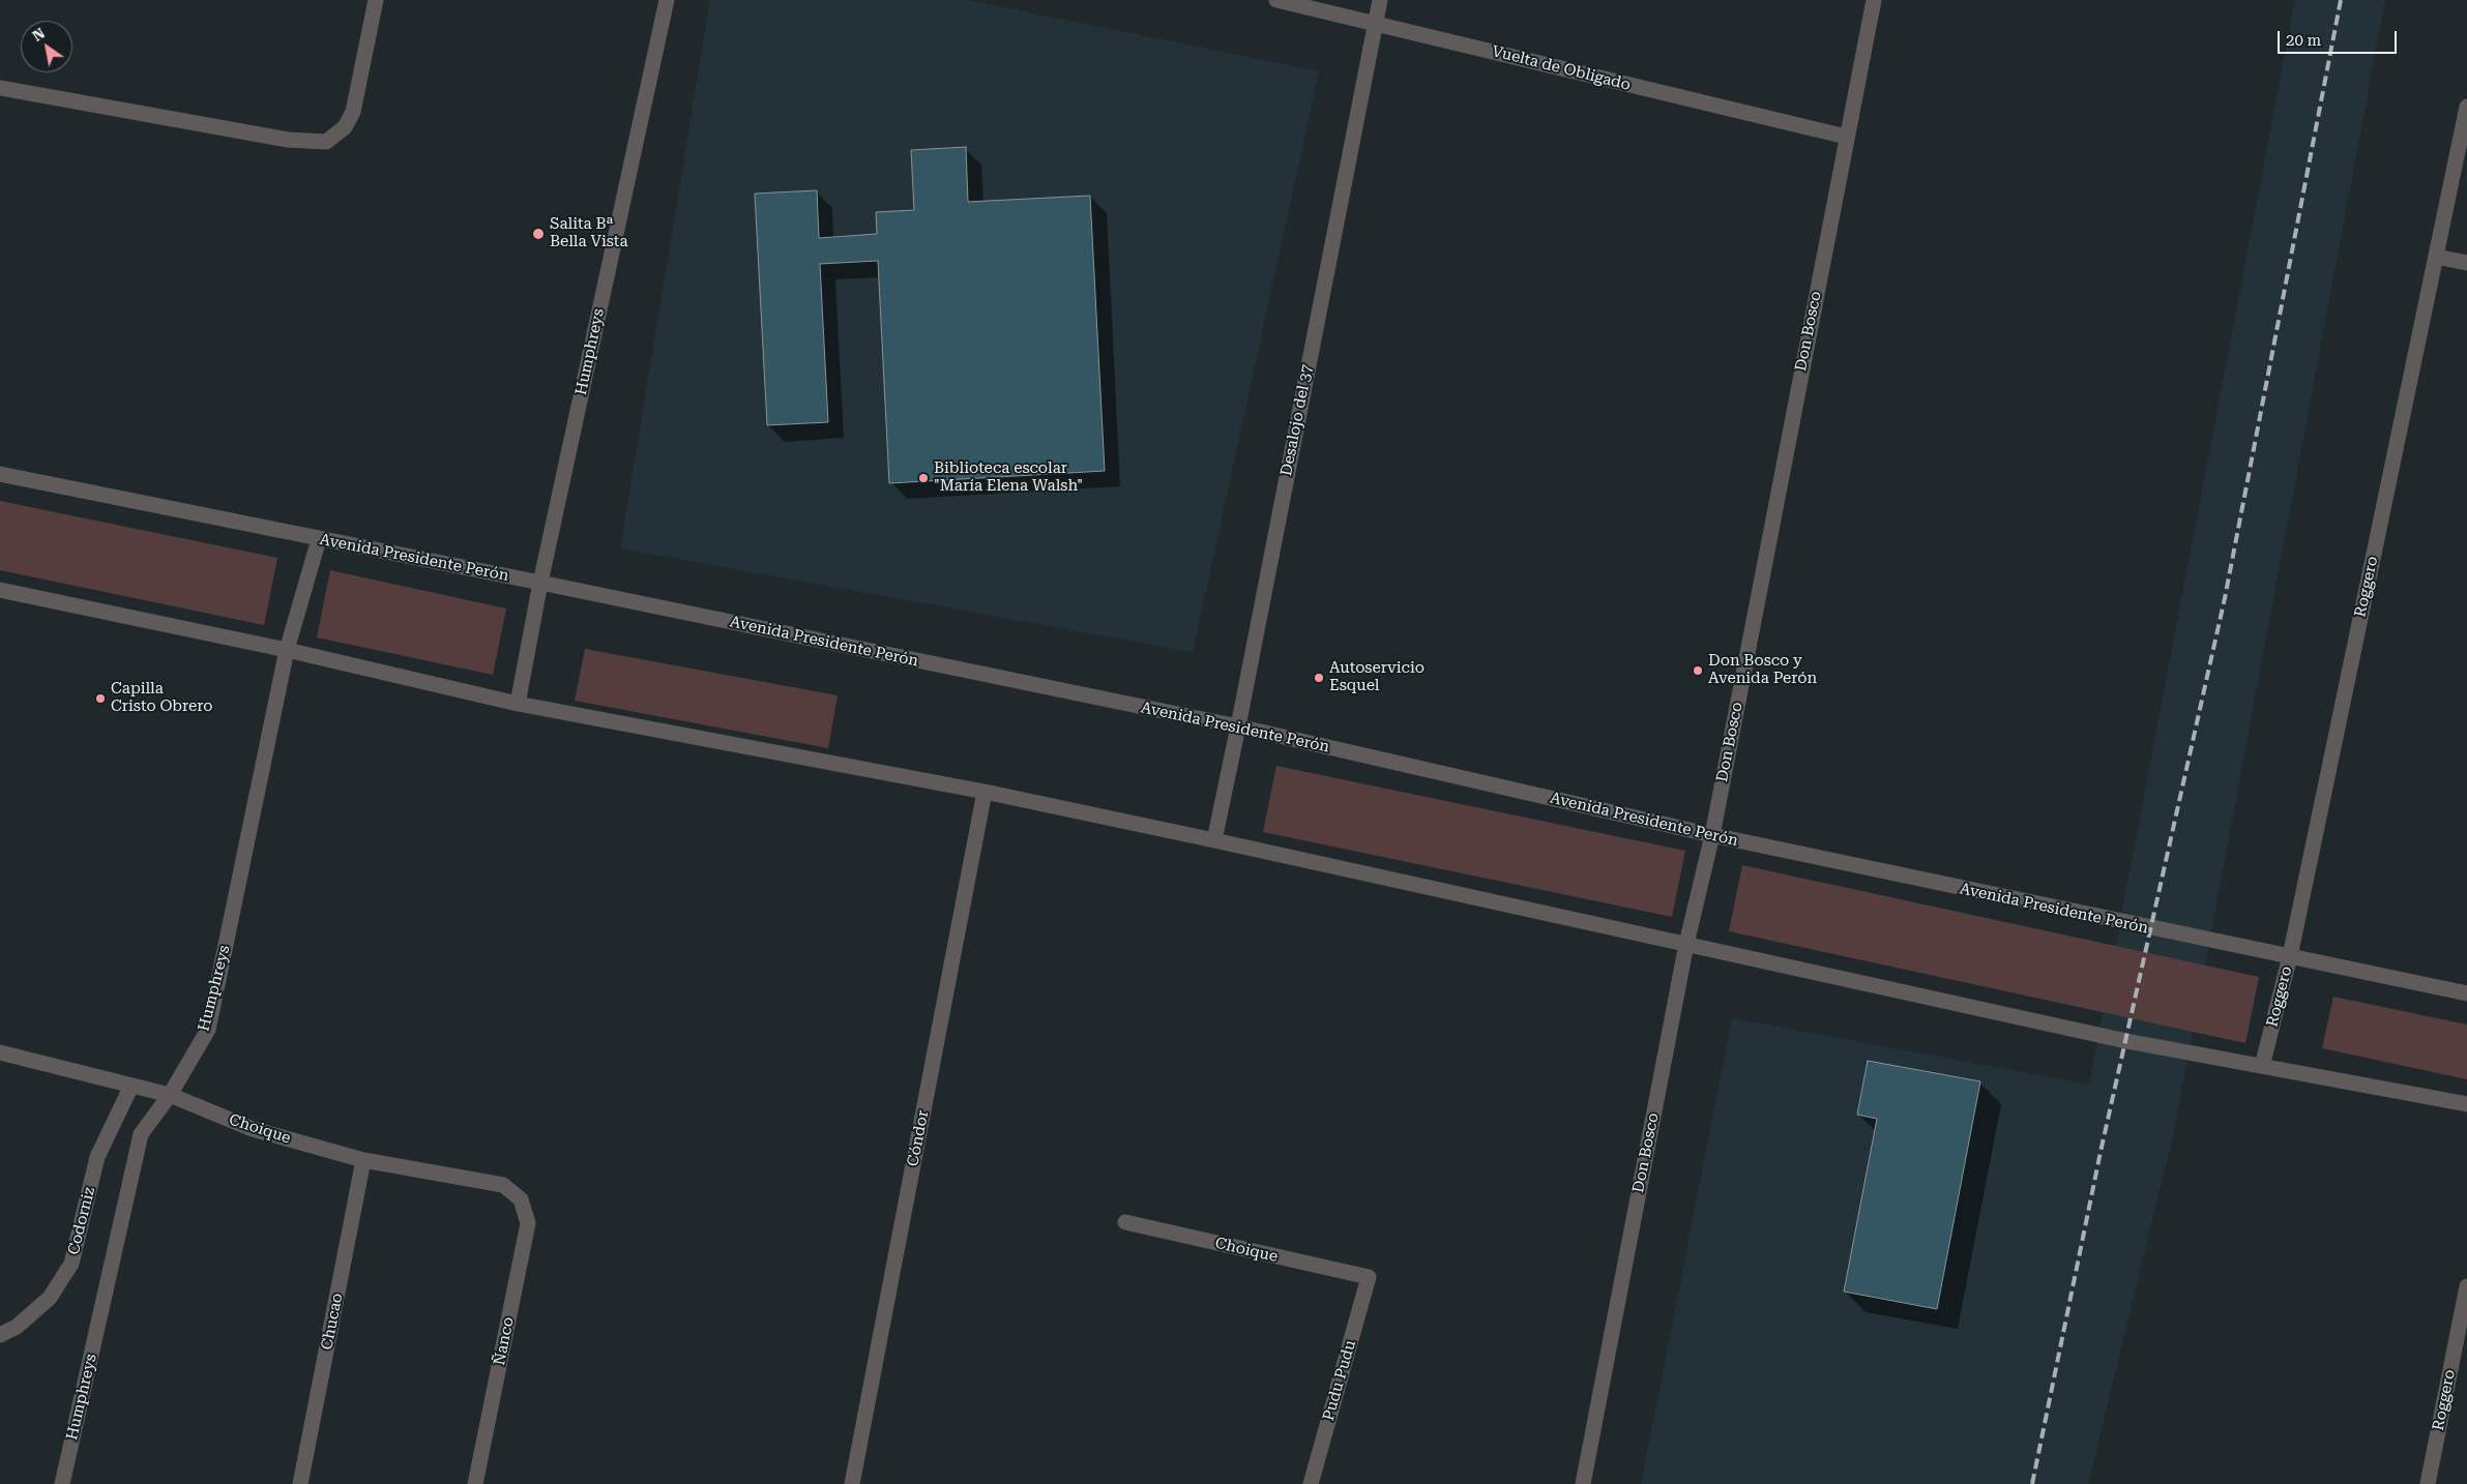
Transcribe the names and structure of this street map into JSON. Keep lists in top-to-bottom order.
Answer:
{
  "streets": {
    "street": [
      "Vuelta de Obligado",
      "Don Bosco",
      "Humphreys",
      "Desalojo del 37",
      "Avenida Presidente Perón",
      "Roggero",
      "Choique",
      "Cóndor",
      "Codorniz",
      "Chucao",
      "Ñanco",
      "Pudu Pudu"
    ]
  },
  "crossings": [
    ["Vuelta de Obligado", "Don Bosco"],
    ["Vuelta de Obligado", "Desalojo del 37"],
    ["Don Bosco", "Avenida Presidente Perón"],
    ["Humphreys", "Avenida Presidente Perón"],
    ["Humphreys", "Choique"],
    ["Desalojo del 37", "Avenida Presidente Perón"],
    ["Avenida Presidente Perón", "Roggero"],
    ["Choique", "Codorniz"],
    ["Choique", "Chucao"],
    ["Choique", "Ñanco"],
    ["Choique", "Pudu Pudu"]
  ],
  "places": [
    "Salita Bª Bella Vista",
    "Biblioteca escolar \"María Elena Walsh\"",
    "Don Bosco y Avenida Perón",
    "Autoservicio Esquel",
    "Capilla Cristo Obrero"
  ],
  "scale_bar": "20 m",
  "north": "top left"
}
